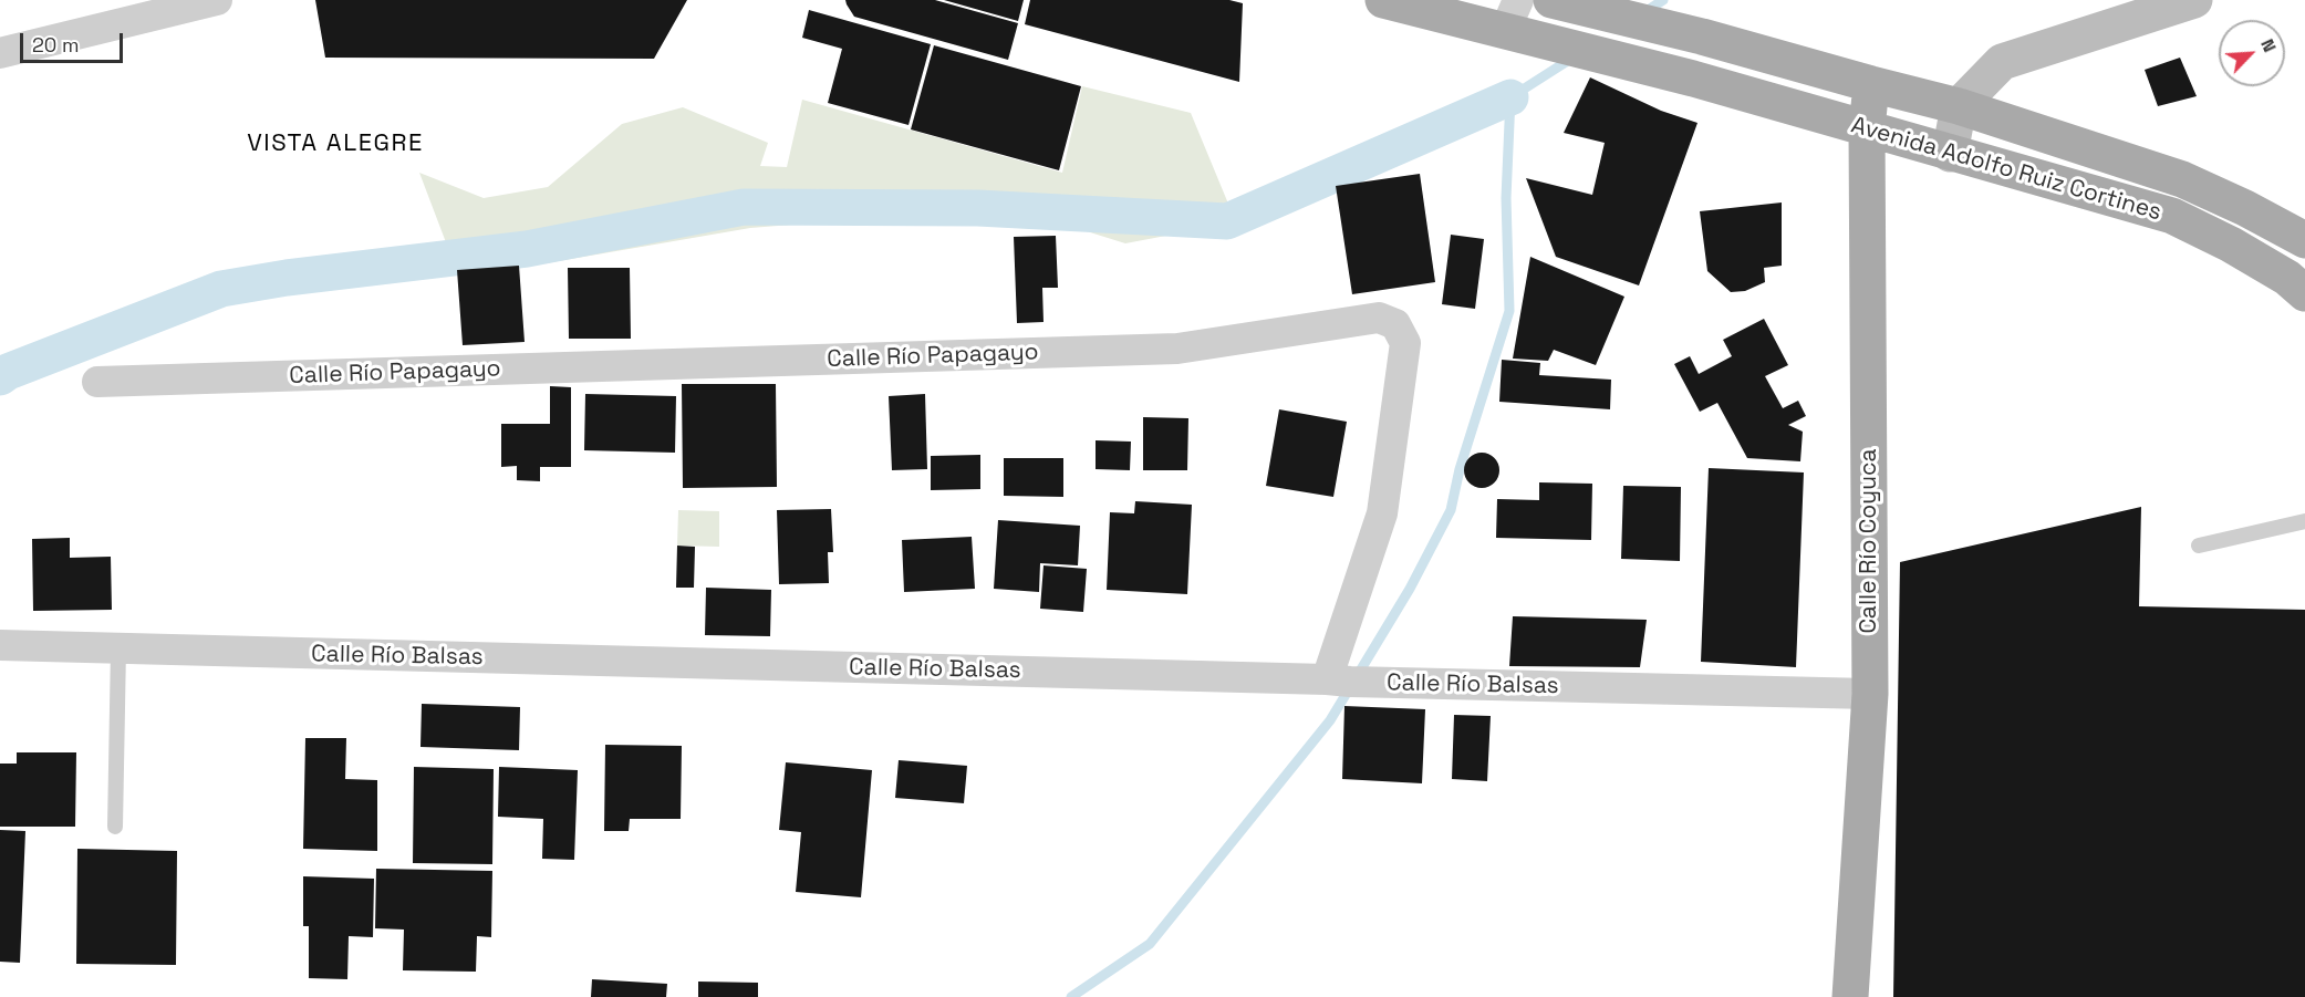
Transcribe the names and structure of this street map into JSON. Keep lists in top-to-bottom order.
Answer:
{
  "streets": {
    "main road": ["Avenida Adolfo Ruiz Cortines", "Calle Río Coyuca"],
    "street": ["Calle Río Papagayo", "Calle Río Balsas"]
  },
  "crossings": [
    ["Avenida Adolfo Ruiz Cortines", "Calle Río Coyuca"],
    ["Calle Río Papagayo", "Calle Río Balsas"],
    ["Calle Río Coyuca", "Calle Río Balsas"]
  ],
  "districts": ["VISTA ALEGRE"],
  "scale_bar": "20 m",
  "north": "top right"
}
